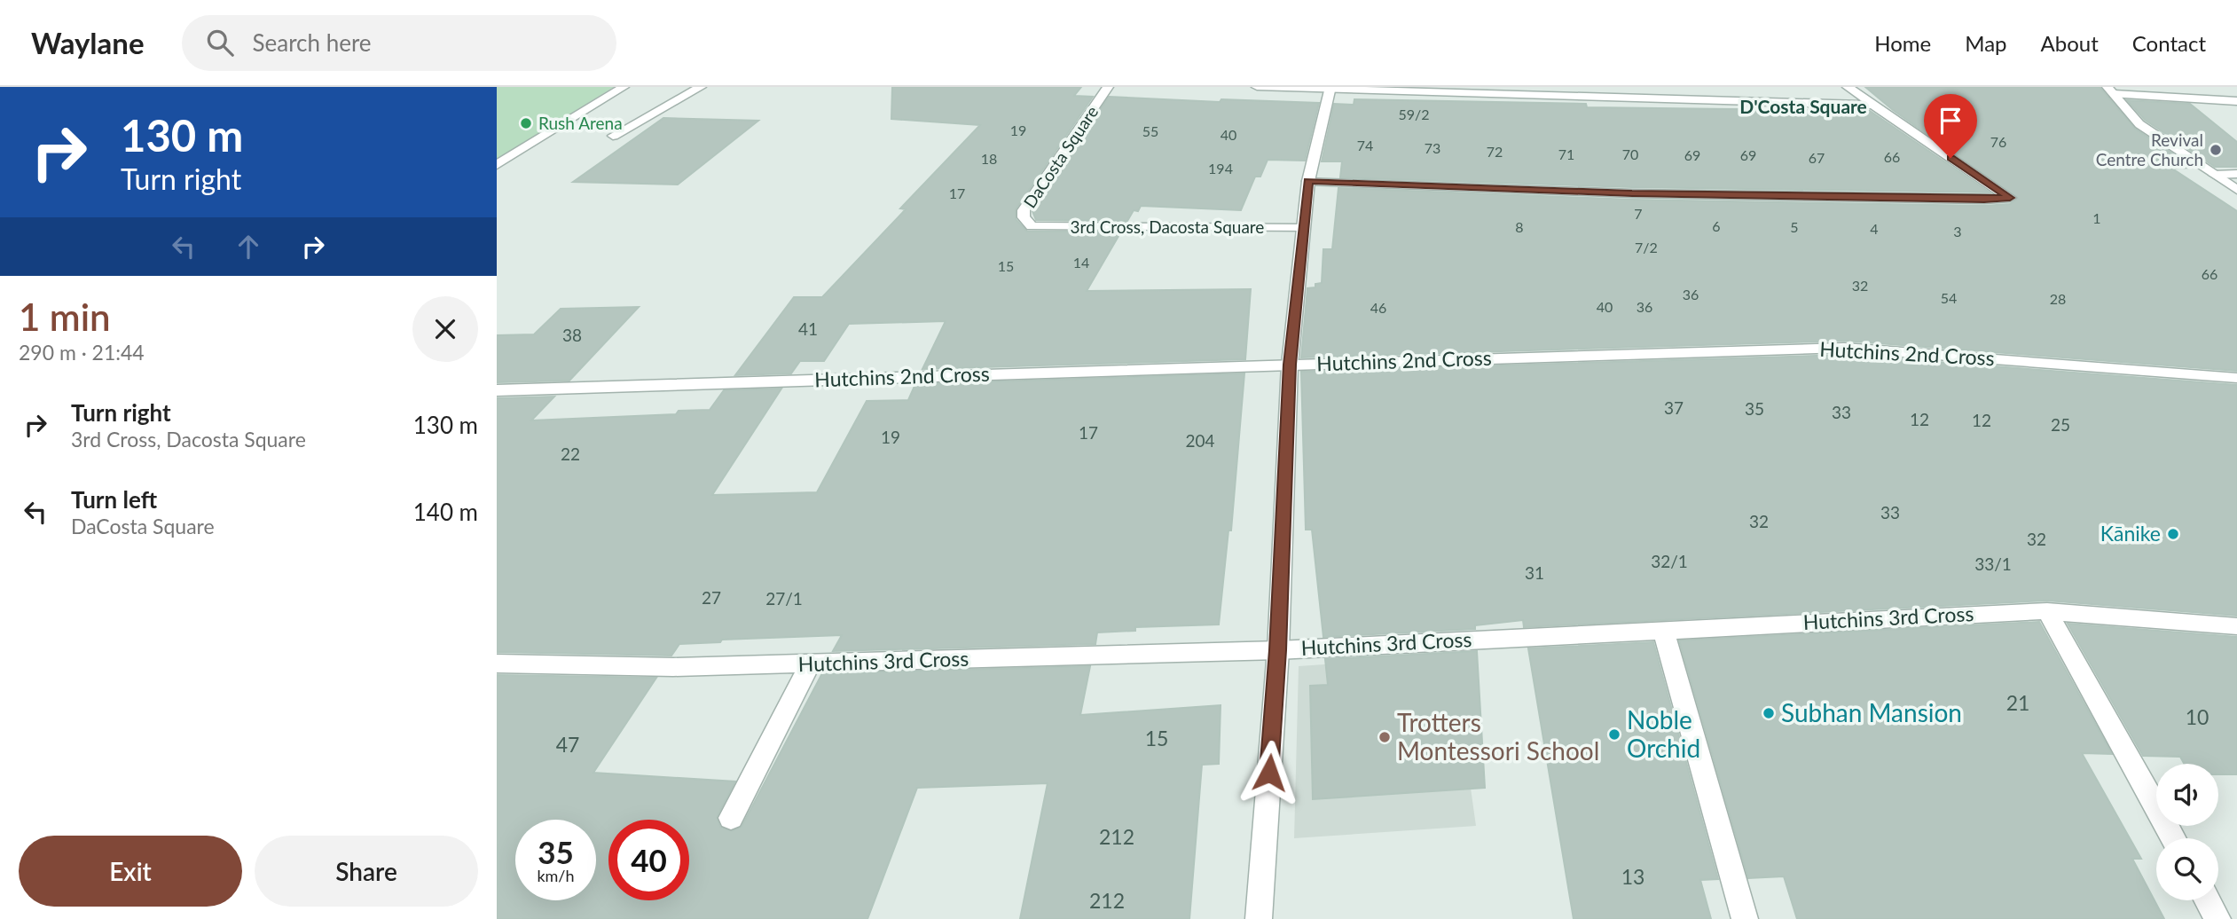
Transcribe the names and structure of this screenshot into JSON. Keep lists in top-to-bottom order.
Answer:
{
  "streets": {
    "street": [
      "DaCosta Square",
      "3rd Cross, Dacosta Square",
      "Hutchins 2nd Cross",
      "Hutchins 3rd Cross"
    ]
  },
  "crossings": [
    ["DaCosta Square", "3rd Cross, Dacosta Square"]
  ],
  "districts": ["D'Costa Square"],
  "places": [
    "Rush Arena",
    "Revival Centre Church",
    "Kānike",
    "Subhan Mansion",
    "Noble Orchid",
    "Trotters Montessori School"
  ],
  "house_numbers": [
    "59/2",
    "19",
    "55",
    "40",
    "76",
    "74",
    "73",
    "72",
    "71",
    "70",
    "69",
    "69",
    "66",
    "67",
    "18",
    "194",
    "17",
    "7",
    "1",
    "6",
    "8",
    "5",
    "4",
    "3",
    "7/2",
    "14",
    "15",
    "66",
    "32",
    "36",
    "54",
    "28",
    "40",
    "36",
    "46",
    "41",
    "38",
    "37",
    "35",
    "33",
    "12",
    "12",
    "25",
    "17",
    "19",
    "204",
    "22",
    "33",
    "32",
    "32",
    "32/1",
    "33/1",
    "31",
    "27",
    "27/1",
    "21",
    "10",
    "15",
    "47",
    "212",
    "13",
    "212"
  ],
  "page": {
    "header": "Waylane",
    "search": "Search here",
    "nav": [
      "Home",
      "Map",
      "About",
      "Contact"
    ],
    "turn": ["130 m", "Turn right"],
    "heading": ["1 min", "290 m · 21:44"],
    "list": [
      {
        "name": "Turn right",
        "note": "3rd Cross, Dacosta Square",
        "value": "130 m"
      },
      {
        "name": "Turn left",
        "note": "DaCosta Square",
        "value": "140 m"
      }
    ],
    "speed": "35 km/h",
    "limit": "40",
    "buttons": ["Exit", "Share"]
  }
}
